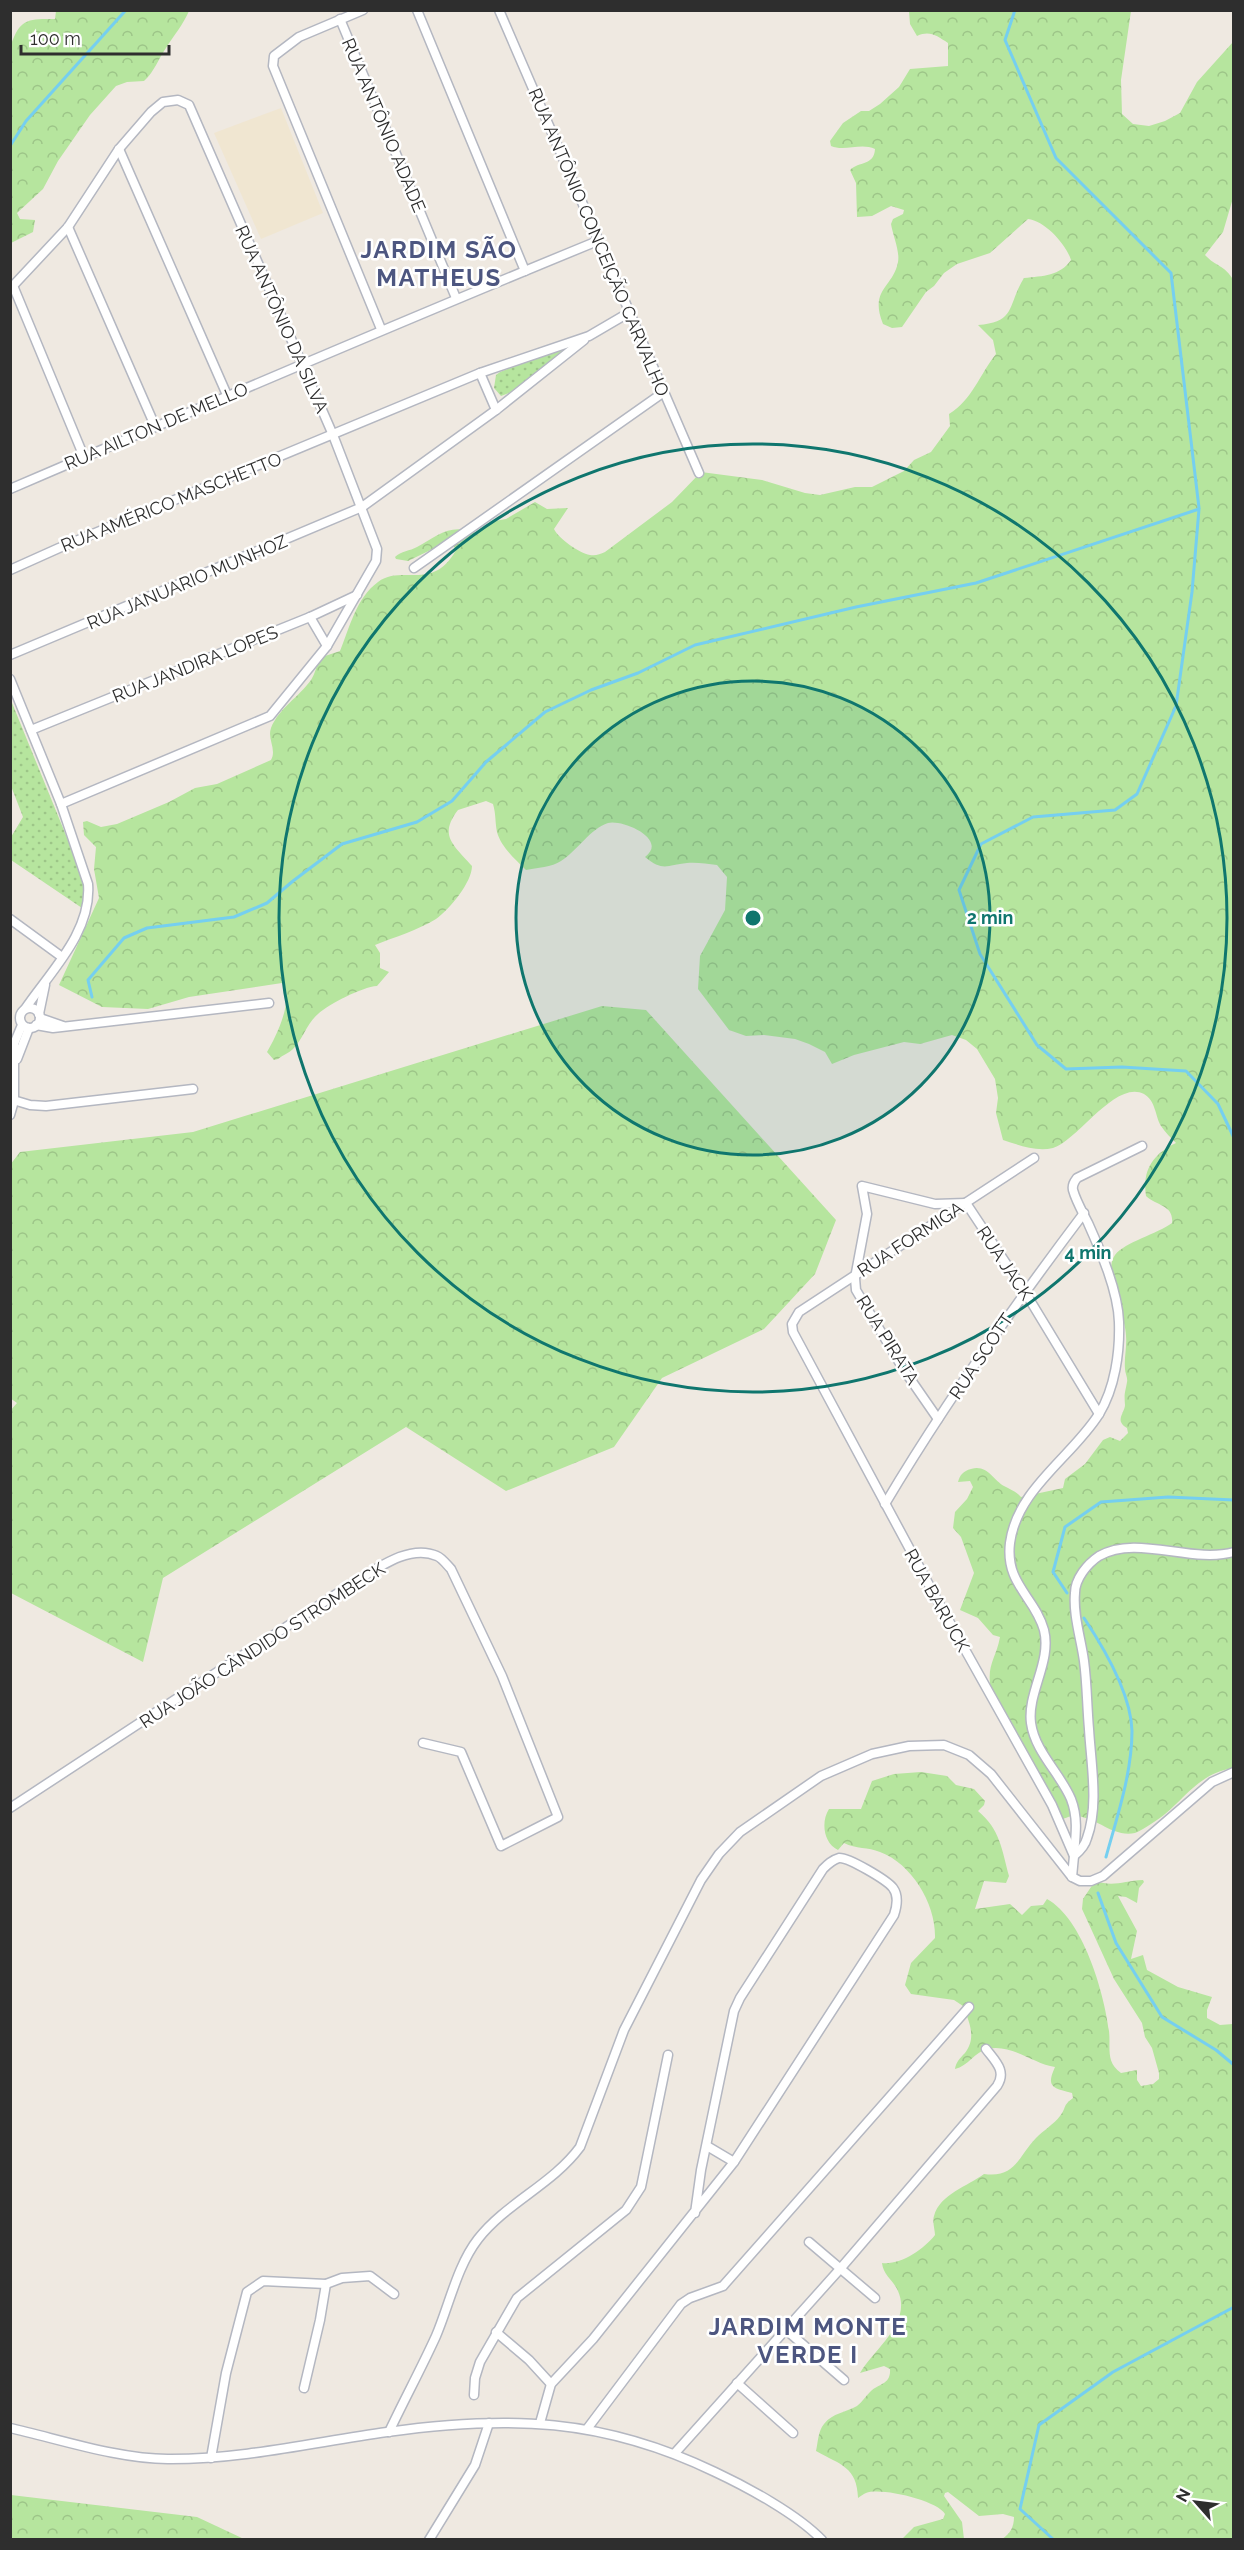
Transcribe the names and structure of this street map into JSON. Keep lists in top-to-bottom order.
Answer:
{
  "streets": {
    "street": [
      "RUA ANTÔNIO ADADE",
      "RUA ANTÔNIO CONCEIÇÃO CARVALHO",
      "RUA ANTÔNIO DA SILVA",
      "RUA AILTON DE MELLO",
      "RUA AMÉRICO MASCHETTO",
      "RUA JANUARIO MUNHOZ",
      "RUA JANDIRA LOPES",
      "RUA FORMIGA",
      "RUA JACK",
      "RUA PIRATA",
      "RUA SCOTT",
      "RUA BARUCK",
      "RUA JOÃO CÂNDIDO STROMBECK"
    ]
  },
  "crossings": [
    ["RUA ANTÔNIO ADADE", "RUA AILTON DE MELLO"],
    ["RUA ANTÔNIO CONCEIÇÃO CARVALHO", "RUA AILTON DE MELLO"],
    ["RUA ANTÔNIO DA SILVA", "RUA AILTON DE MELLO"],
    ["RUA ANTÔNIO DA SILVA", "RUA AMÉRICO MASCHETTO"],
    ["RUA ANTÔNIO DA SILVA", "RUA JANUARIO MUNHOZ"],
    ["RUA ANTÔNIO DA SILVA", "RUA JANDIRA LOPES"],
    ["RUA AMÉRICO MASCHETTO", "RUA JANUARIO MUNHOZ"],
    ["RUA FORMIGA", "RUA JACK"],
    ["RUA FORMIGA", "RUA PIRATA"],
    ["RUA FORMIGA", "RUA BARUCK"],
    ["RUA JACK", "RUA PIRATA"],
    ["RUA JACK", "RUA SCOTT"],
    ["RUA PIRATA", "RUA SCOTT"],
    ["RUA SCOTT", "RUA BARUCK"]
  ],
  "districts": ["JARDIM SÃO MATHEUS", "JARDIM MONTE VERDE I"],
  "scale_bar": "100 m",
  "north": "top left",
  "rings": ["2 min", "4 min"]
}
